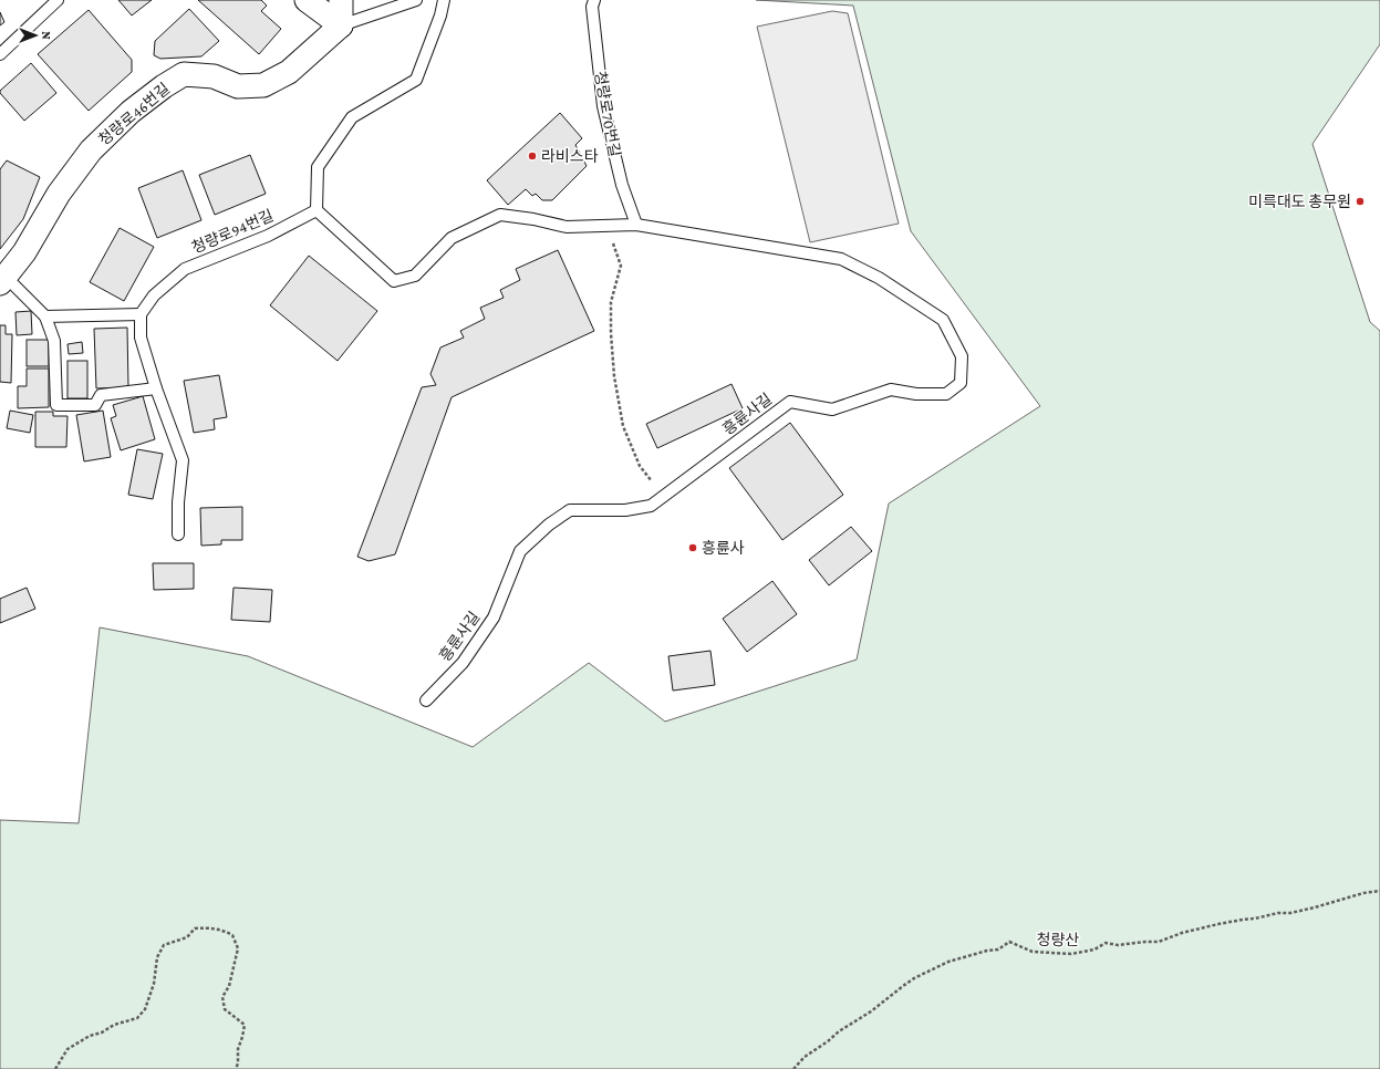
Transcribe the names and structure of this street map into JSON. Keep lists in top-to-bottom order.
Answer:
{
  "streets": {
    "street": ["청량로46번길"],
    "lane": ["청량로70번길", "청량로94번길", "흥륜사길"],
    "path": ["청량산"]
  },
  "crossings": [
    ["청량로70번길", "흥륜사길"]
  ],
  "places": ["라비스타", "미륵대도 총무원", "흥륜사"],
  "north": "right"
}
